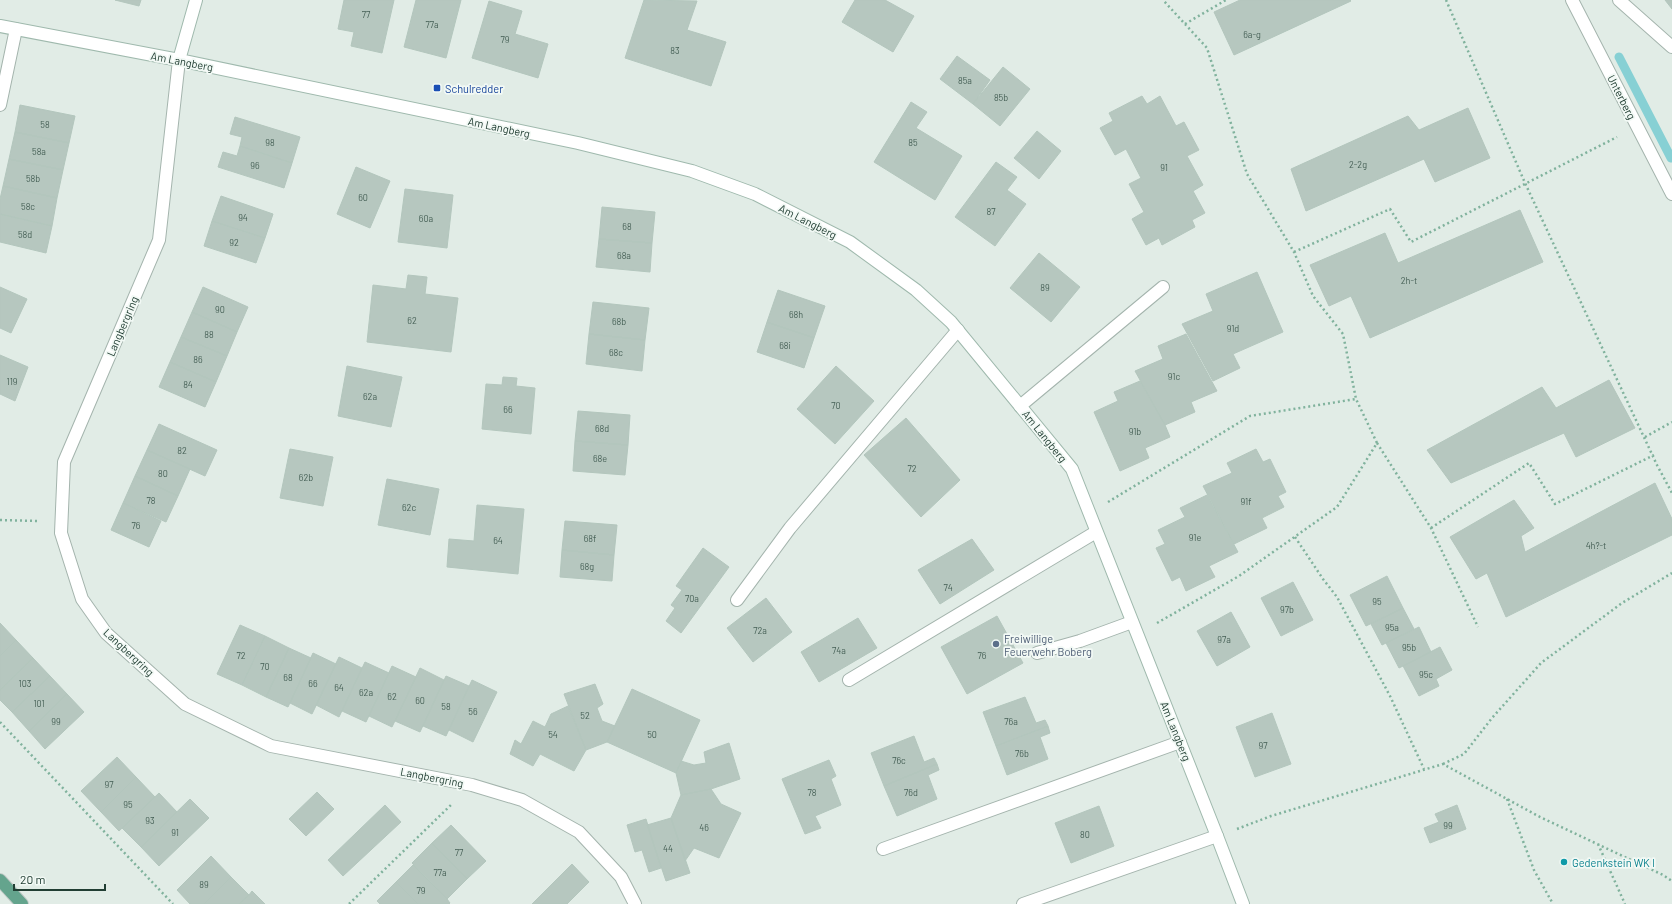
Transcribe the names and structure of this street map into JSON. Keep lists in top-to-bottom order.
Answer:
{
  "streets": {
    "street": ["Am Langberg", "Unterberg", "Langbergring"]
  },
  "crossings": [
    ["Am Langberg", "Langbergring"]
  ],
  "places": {
    "transit": ["Schulredder"],
    "other": ["Freiwillige Feuerwehr Boberg", "Gedenkstein WK I"]
  },
  "house_numbers": [
    "77",
    "77a",
    "6a-g",
    "79",
    "83",
    "85a",
    "85b",
    "58",
    "98",
    "85",
    "58a",
    "2-2g",
    "96",
    "91",
    "58b",
    "60",
    "58c",
    "87",
    "94",
    "60a",
    "68",
    "58d",
    "92",
    "68a",
    "2h-t",
    "89",
    "90",
    "68h",
    "62",
    "68b",
    "91d",
    "88",
    "68i",
    "68c",
    "86",
    "91c",
    "119",
    "84",
    "62a",
    "70",
    "66",
    "68d",
    "91b",
    "82",
    "68e",
    "72",
    "80",
    "62b",
    "78",
    "91f",
    "62c",
    "76",
    "91e",
    "68f",
    "64",
    "4h?-t",
    "68g",
    "74",
    "70a",
    "95",
    "97b",
    "95a",
    "72a",
    "97a",
    "95b",
    "74a",
    "72",
    "76",
    "70",
    "95c",
    "68",
    "103",
    "66",
    "64",
    "62a",
    "62",
    "60",
    "101",
    "58",
    "56",
    "52",
    "99",
    "76a",
    "54",
    "50",
    "97",
    "76b",
    "76c",
    "97",
    "78",
    "76d",
    "95",
    "93",
    "99",
    "46",
    "91",
    "80",
    "44",
    "77",
    "77a",
    "89",
    "79"
  ],
  "scale_bar": "20 m"
}
